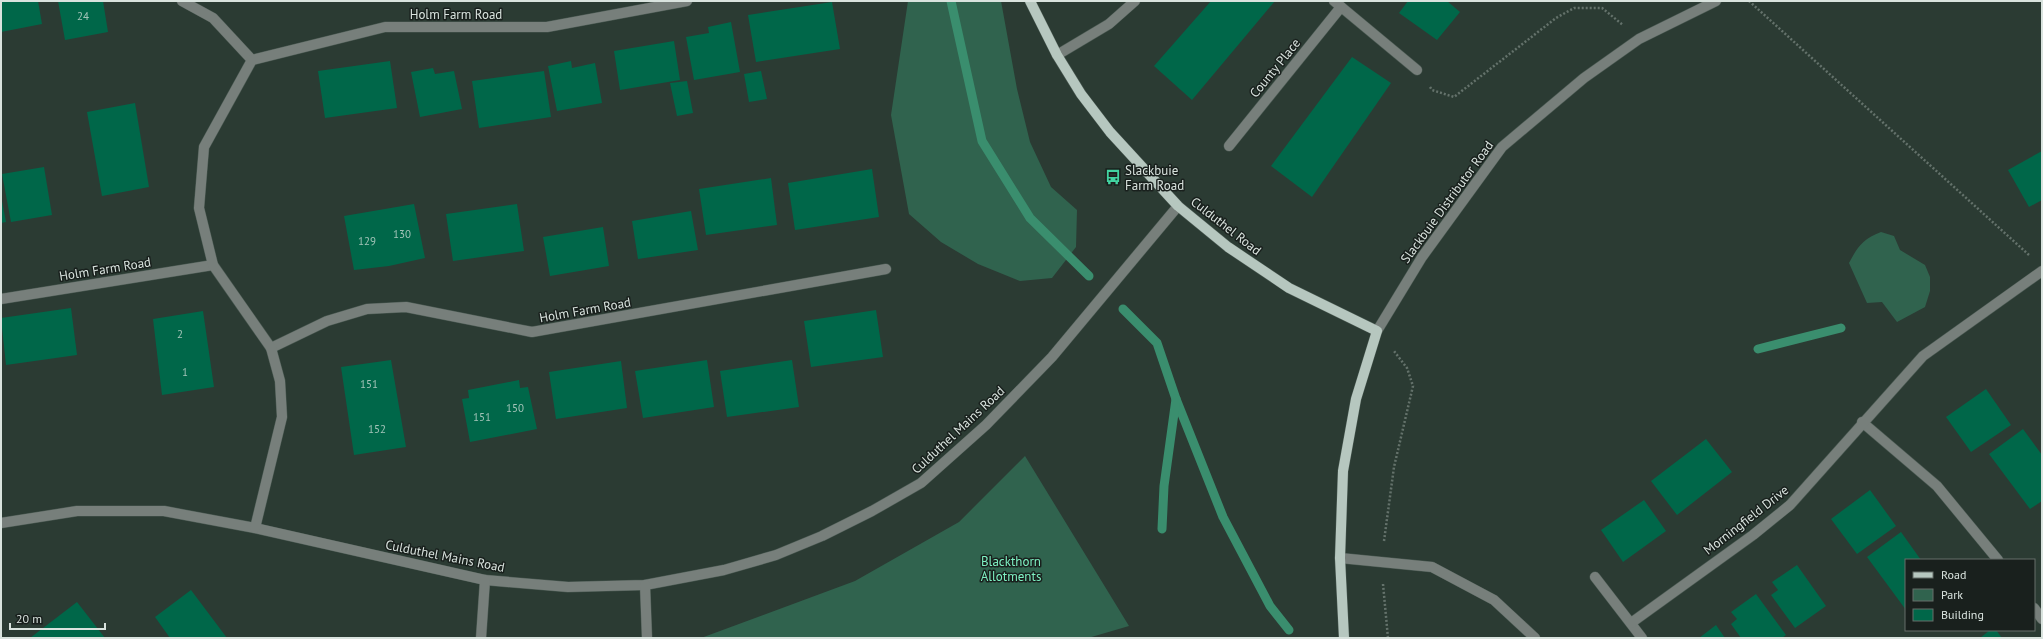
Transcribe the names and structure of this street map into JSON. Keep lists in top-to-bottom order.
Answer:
{
  "streets": {
    "main road": ["Culduthel Road"],
    "street": [
      "Holm Farm Road",
      "County Place",
      "Slackbuie Distributor Road",
      "Culduthel Mains Road",
      "Morningfield Drive"
    ]
  },
  "crossings": [
    ["Slackbuie Distributor Road", "Culduthel Road"],
    ["Culduthel Road", "Culduthel Mains Road"]
  ],
  "parks": ["Blackthorn Allotments"],
  "places": {
    "bus stop": ["Slackbuie Farm Road"]
  },
  "house_numbers": [
    "24",
    "130",
    "129",
    "2",
    "1",
    "151",
    "150",
    "151",
    "152"
  ],
  "legend": ["Road", "Park", "Building"],
  "scale_bar": "20 m"
}
